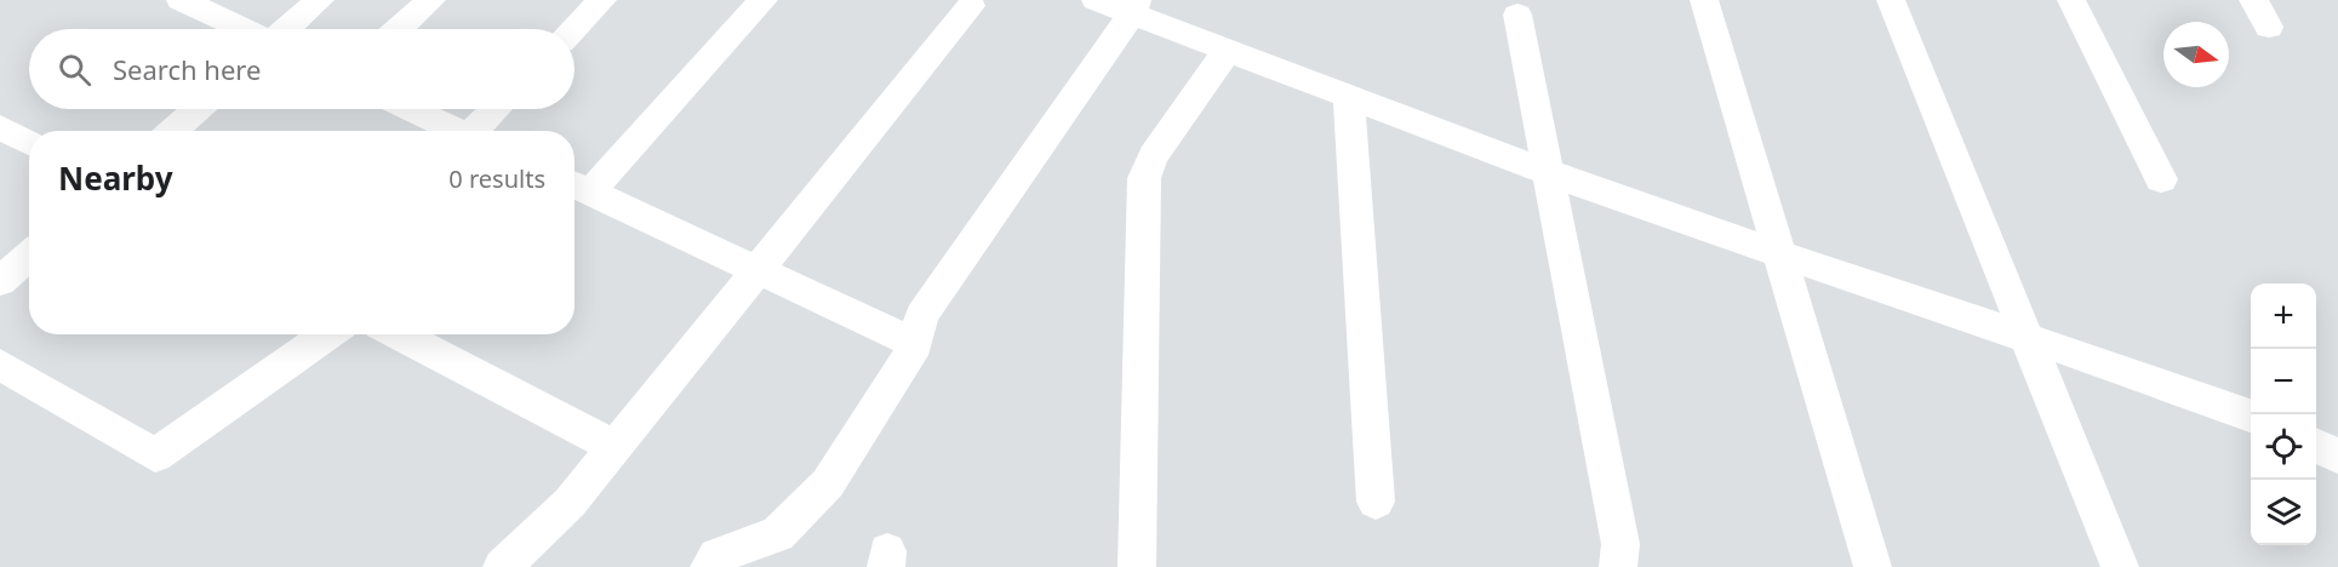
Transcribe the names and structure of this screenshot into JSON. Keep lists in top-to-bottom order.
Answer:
{
  "north": "right",
  "page": {
    "search": "Search here",
    "heading": ["Nearby", "0 results"],
    "map_buttons": ["+", "−"]
  }
}
